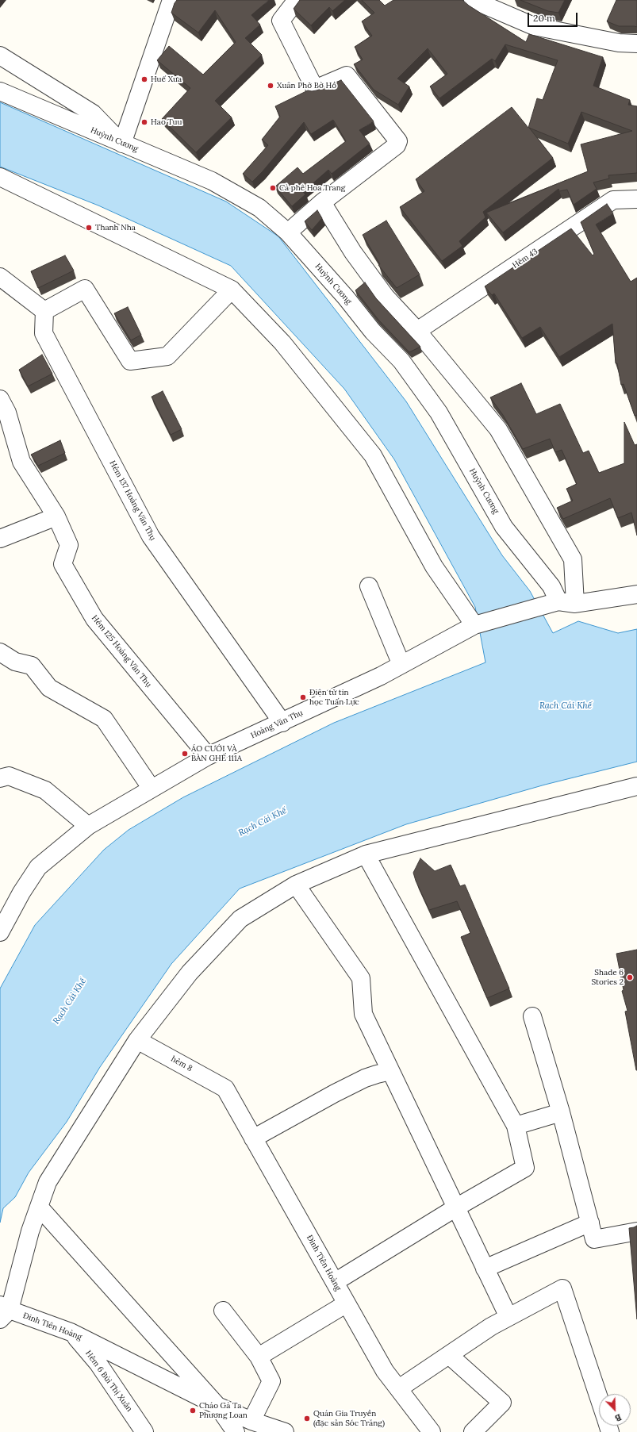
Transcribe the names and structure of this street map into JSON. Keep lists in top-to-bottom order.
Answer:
{
  "streets": {
    "street": [
      "Huỳnh Cương",
      "Hẻm 43",
      "Hẻm 137 Hoàng Văn Thụ",
      "Hẻm 125 Hoàng Văn Thụ",
      "Hoàng Văn Thụ",
      "hẻm 8",
      "Đinh Tiên Hoàng",
      "Hẻm 6 Bùi Thị Xuân"
    ]
  },
  "crossings": [
    ["Huỳnh Cương", "Hoàng Văn Thụ"],
    ["Hẻm 137 Hoàng Văn Thụ", "Hoàng Văn Thụ"],
    ["Hẻm 125 Hoàng Văn Thụ", "Hoàng Văn Thụ"],
    ["hẻm 8", "Đinh Tiên Hoàng"],
    ["Đinh Tiên Hoàng", "Hẻm 6 Bùi Thị Xuân"]
  ],
  "water": ["Rạch Cái Khế"],
  "places": [
    "Huế Xưa",
    "Xuân Phở Bờ Hồ",
    "Hao Tuu",
    "Cà phê Hoa Trang",
    "Thanh Nha",
    "Điện tử tin học Tuấn Lực",
    "ÁO CƯỚI VÀ BÀN GHẾ 111A",
    "Shade 6 Stories 2",
    "Cháo Gà Ta Phương Loan",
    "Quán Gia Truyền (đặc sản Sóc Trăng)"
  ],
  "scale_bar": "20 m",
  "north": "bottom right"
}
